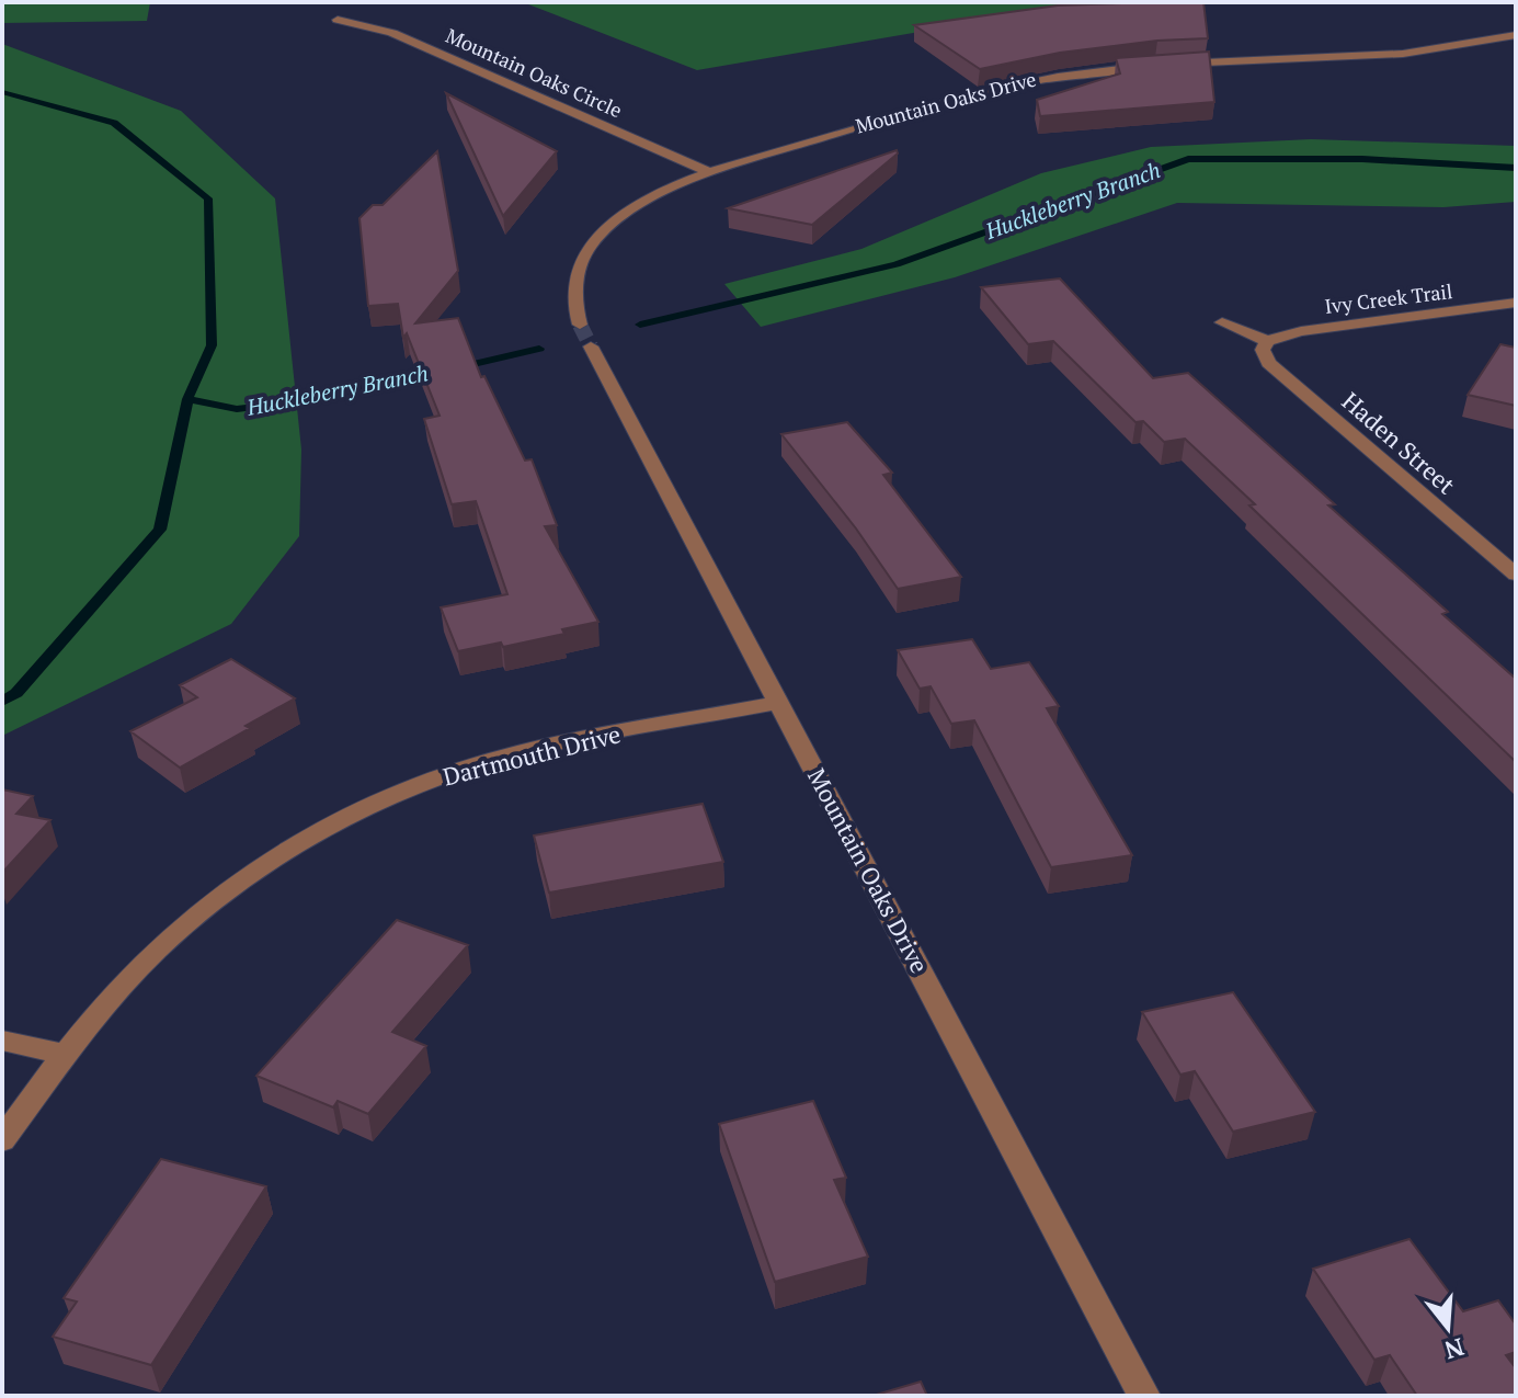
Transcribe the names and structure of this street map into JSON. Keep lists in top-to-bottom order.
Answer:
{
  "streets": {
    "street": [
      "Mountain Oaks Circle",
      "Mountain Oaks Drive",
      "Ivy Creek Trail",
      "Haden Street",
      "Dartmouth Drive"
    ]
  },
  "crossings": [
    ["Mountain Oaks Circle", "Mountain Oaks Drive"],
    ["Mountain Oaks Drive", "Dartmouth Drive"],
    ["Ivy Creek Trail", "Haden Street"]
  ],
  "water": ["Huckleberry Branch"],
  "north": "bottom"
}
